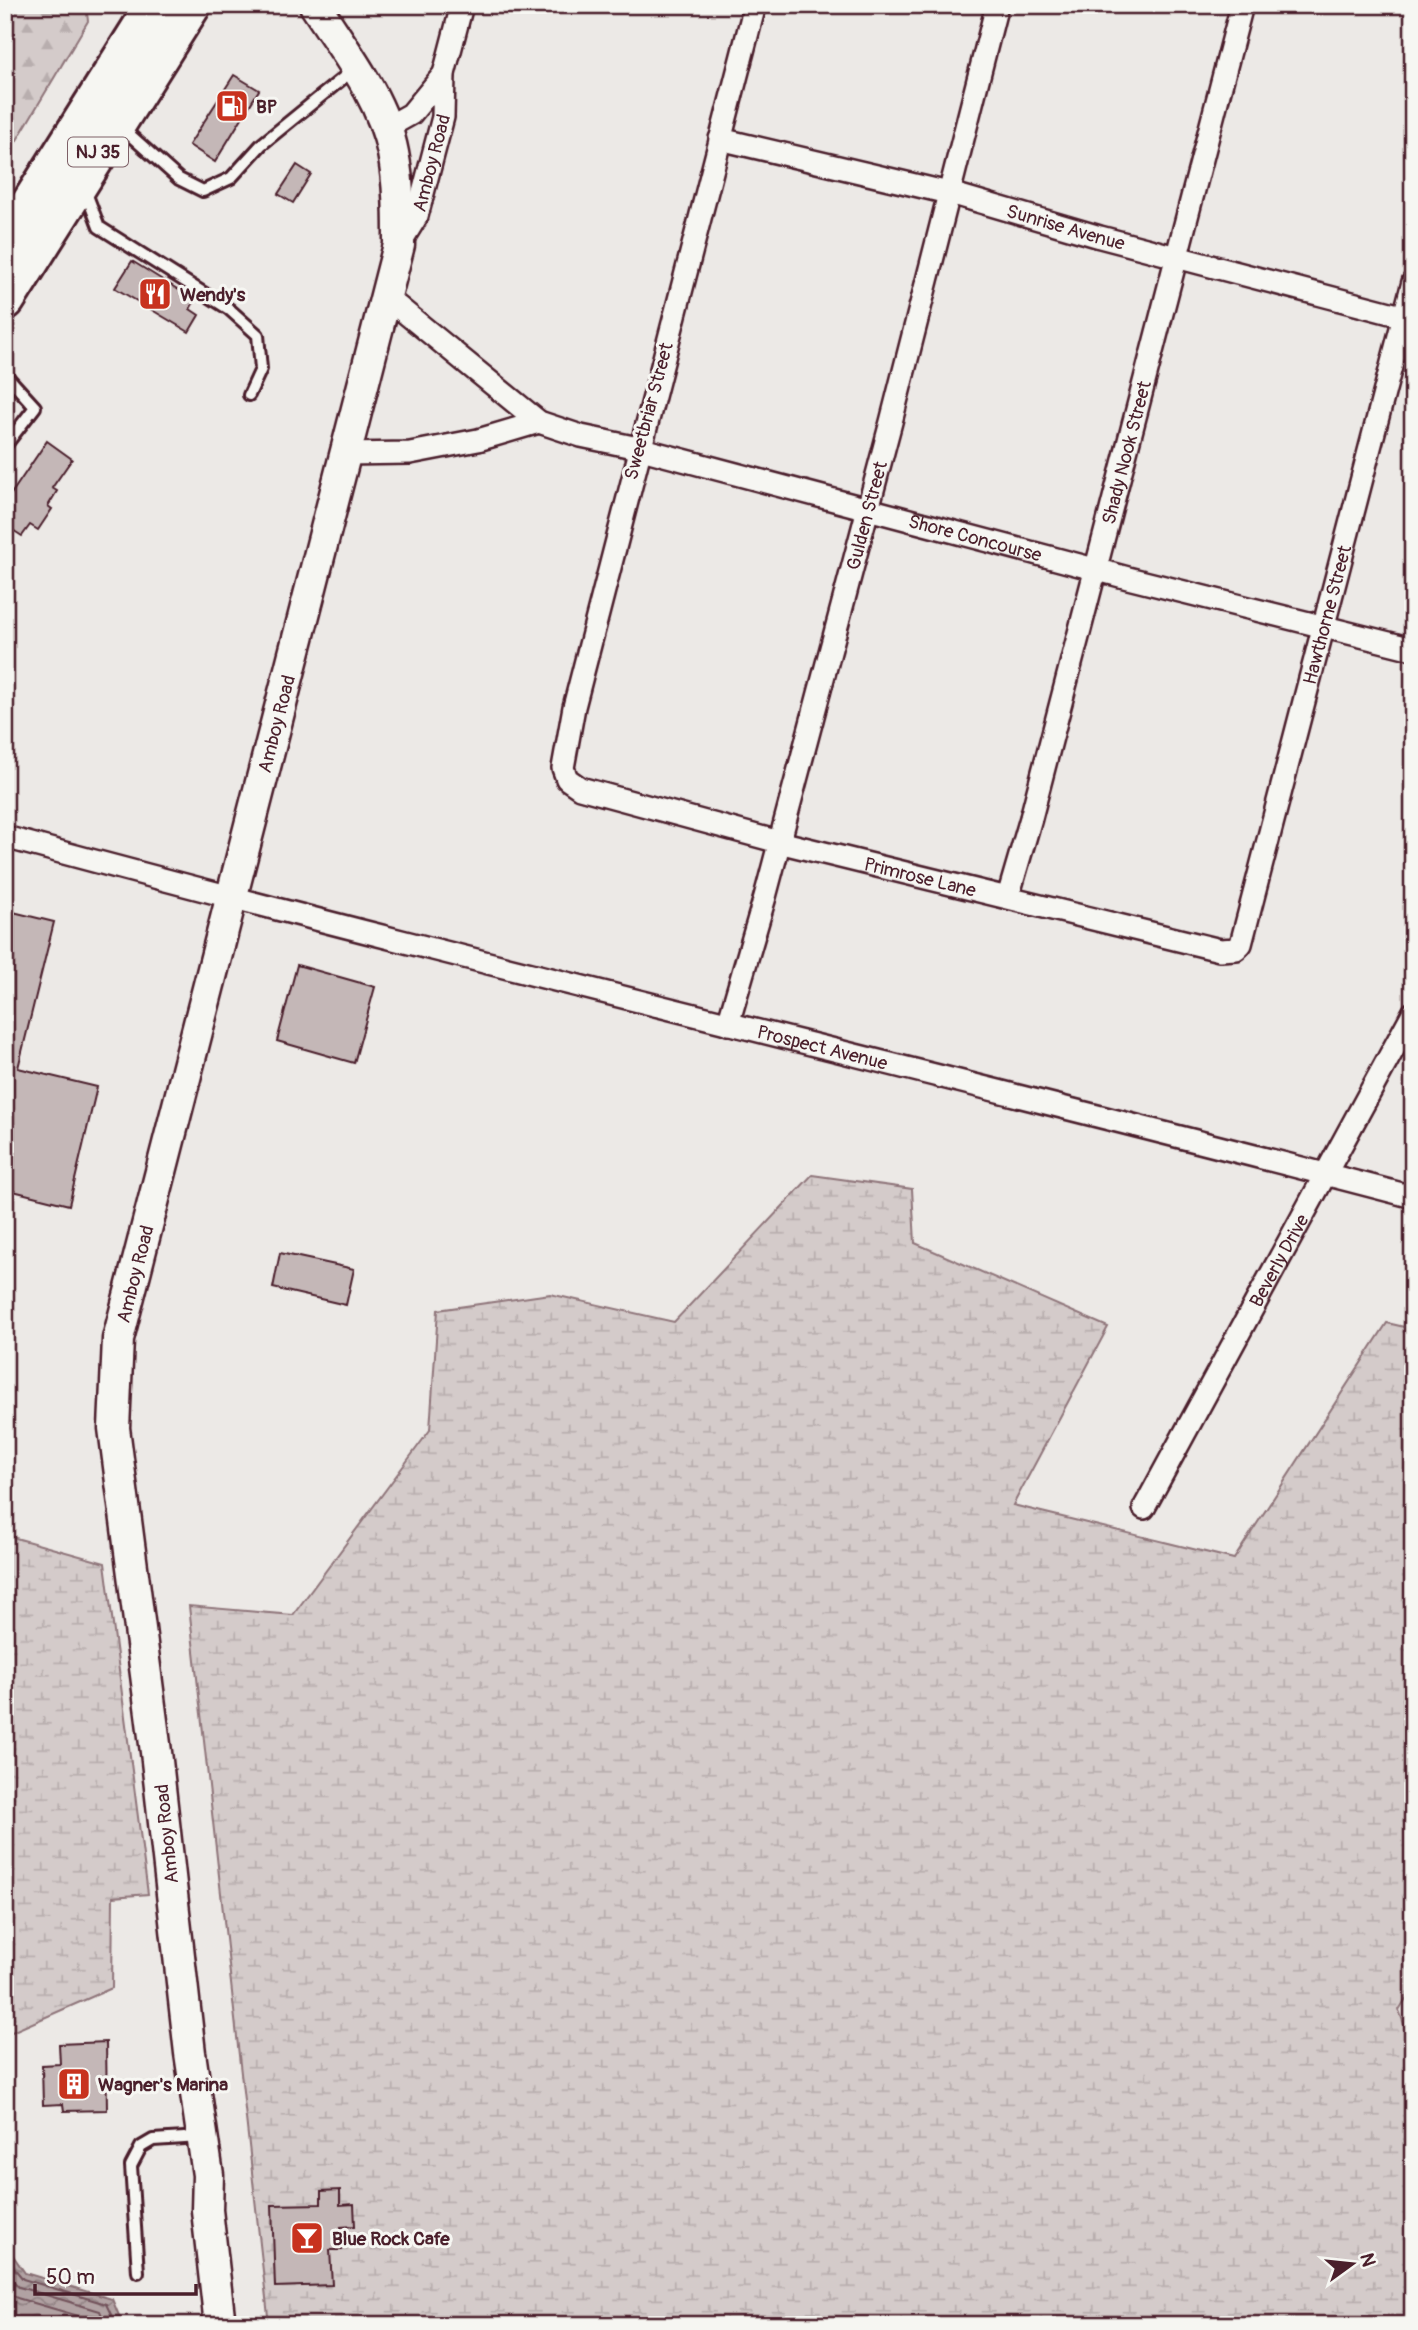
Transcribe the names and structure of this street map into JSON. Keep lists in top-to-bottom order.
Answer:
{
  "streets": {
    "highway": ["NJ 35"],
    "main road": ["Amboy Road"],
    "street": [
      "Sunrise Avenue",
      "Sweetbriar Street",
      "Shady Nook Street",
      "Gulden Street",
      "Shore Concourse",
      "Hawthorne Street",
      "Primrose Lane",
      "Prospect Avenue",
      "Beverly Drive"
    ]
  },
  "crossings": [
    ["Amboy Road", "Shore Concourse"],
    ["Amboy Road", "Prospect Avenue"],
    ["Sunrise Avenue", "Sweetbriar Street"],
    ["Sunrise Avenue", "Shady Nook Street"],
    ["Sunrise Avenue", "Gulden Street"],
    ["Sunrise Avenue", "Hawthorne Street"],
    ["Sweetbriar Street", "Shore Concourse"],
    ["Sweetbriar Street", "Primrose Lane"],
    ["Shady Nook Street", "Shore Concourse"],
    ["Shady Nook Street", "Primrose Lane"],
    ["Gulden Street", "Shore Concourse"],
    ["Gulden Street", "Primrose Lane"],
    ["Gulden Street", "Prospect Avenue"],
    ["Shore Concourse", "Hawthorne Street"],
    ["Hawthorne Street", "Primrose Lane"],
    ["Prospect Avenue", "Beverly Drive"]
  ],
  "places": {
    "fuel station": ["BP"],
    "restaurant": ["Wendy's"],
    "building": ["Wagner's Marina"],
    "bar": ["Blue Rock Cafe"]
  },
  "scale_bar": "50 m",
  "north": "right"
}
